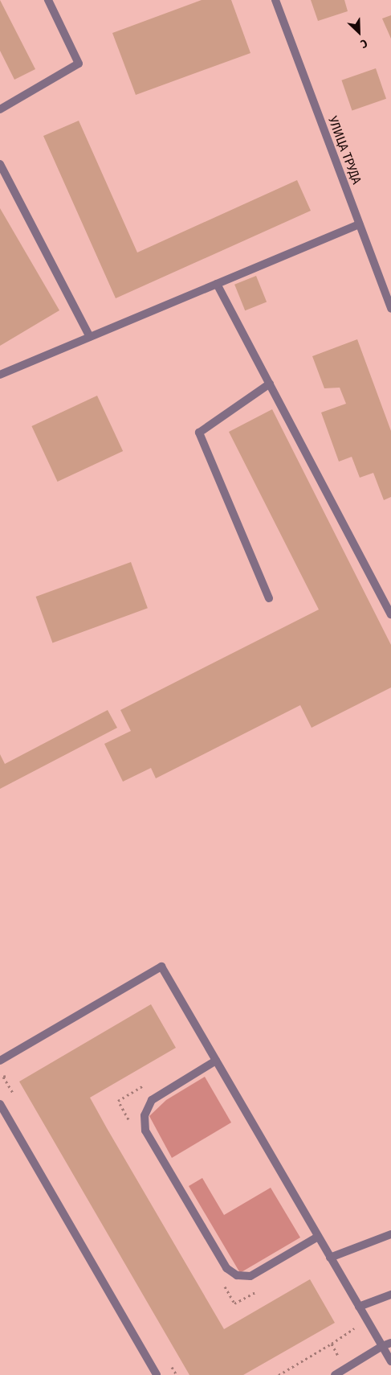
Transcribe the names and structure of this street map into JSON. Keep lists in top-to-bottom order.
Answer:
{
  "streets": {
    "street": ["УЛИЦА ТРУДА"]
  },
  "north": "bottom right"
}
